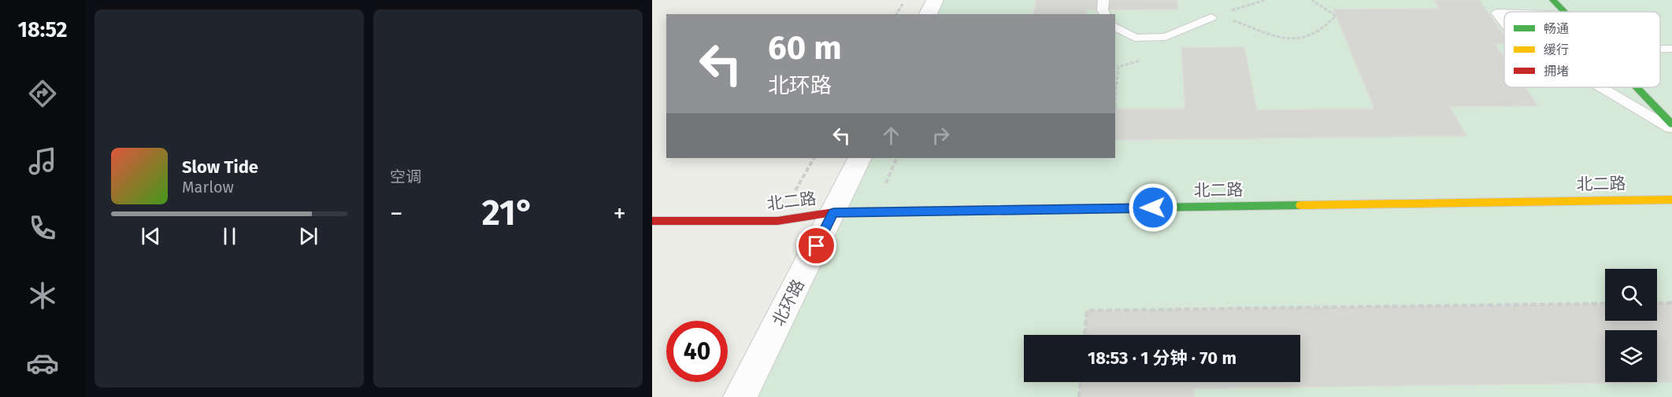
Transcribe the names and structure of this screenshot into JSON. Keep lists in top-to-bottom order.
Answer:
{
  "streets": {
    "street": ["北二路", "北环路"]
  },
  "crossings": [
    ["北二路", "北环路"]
  ],
  "legend": ["畅通", "缓行", "拥堵"],
  "page": {
    "tabs": "18:52",
    "tile": "空调",
    "turn": ["60 m", "北环路"],
    "song": ["Slow Tide", "Marlow"],
    "heat": ["−", "21°", "+"],
    "limit": "40",
    "trip": "18:53 · 1 分钟 · 70 m"
  }
}
